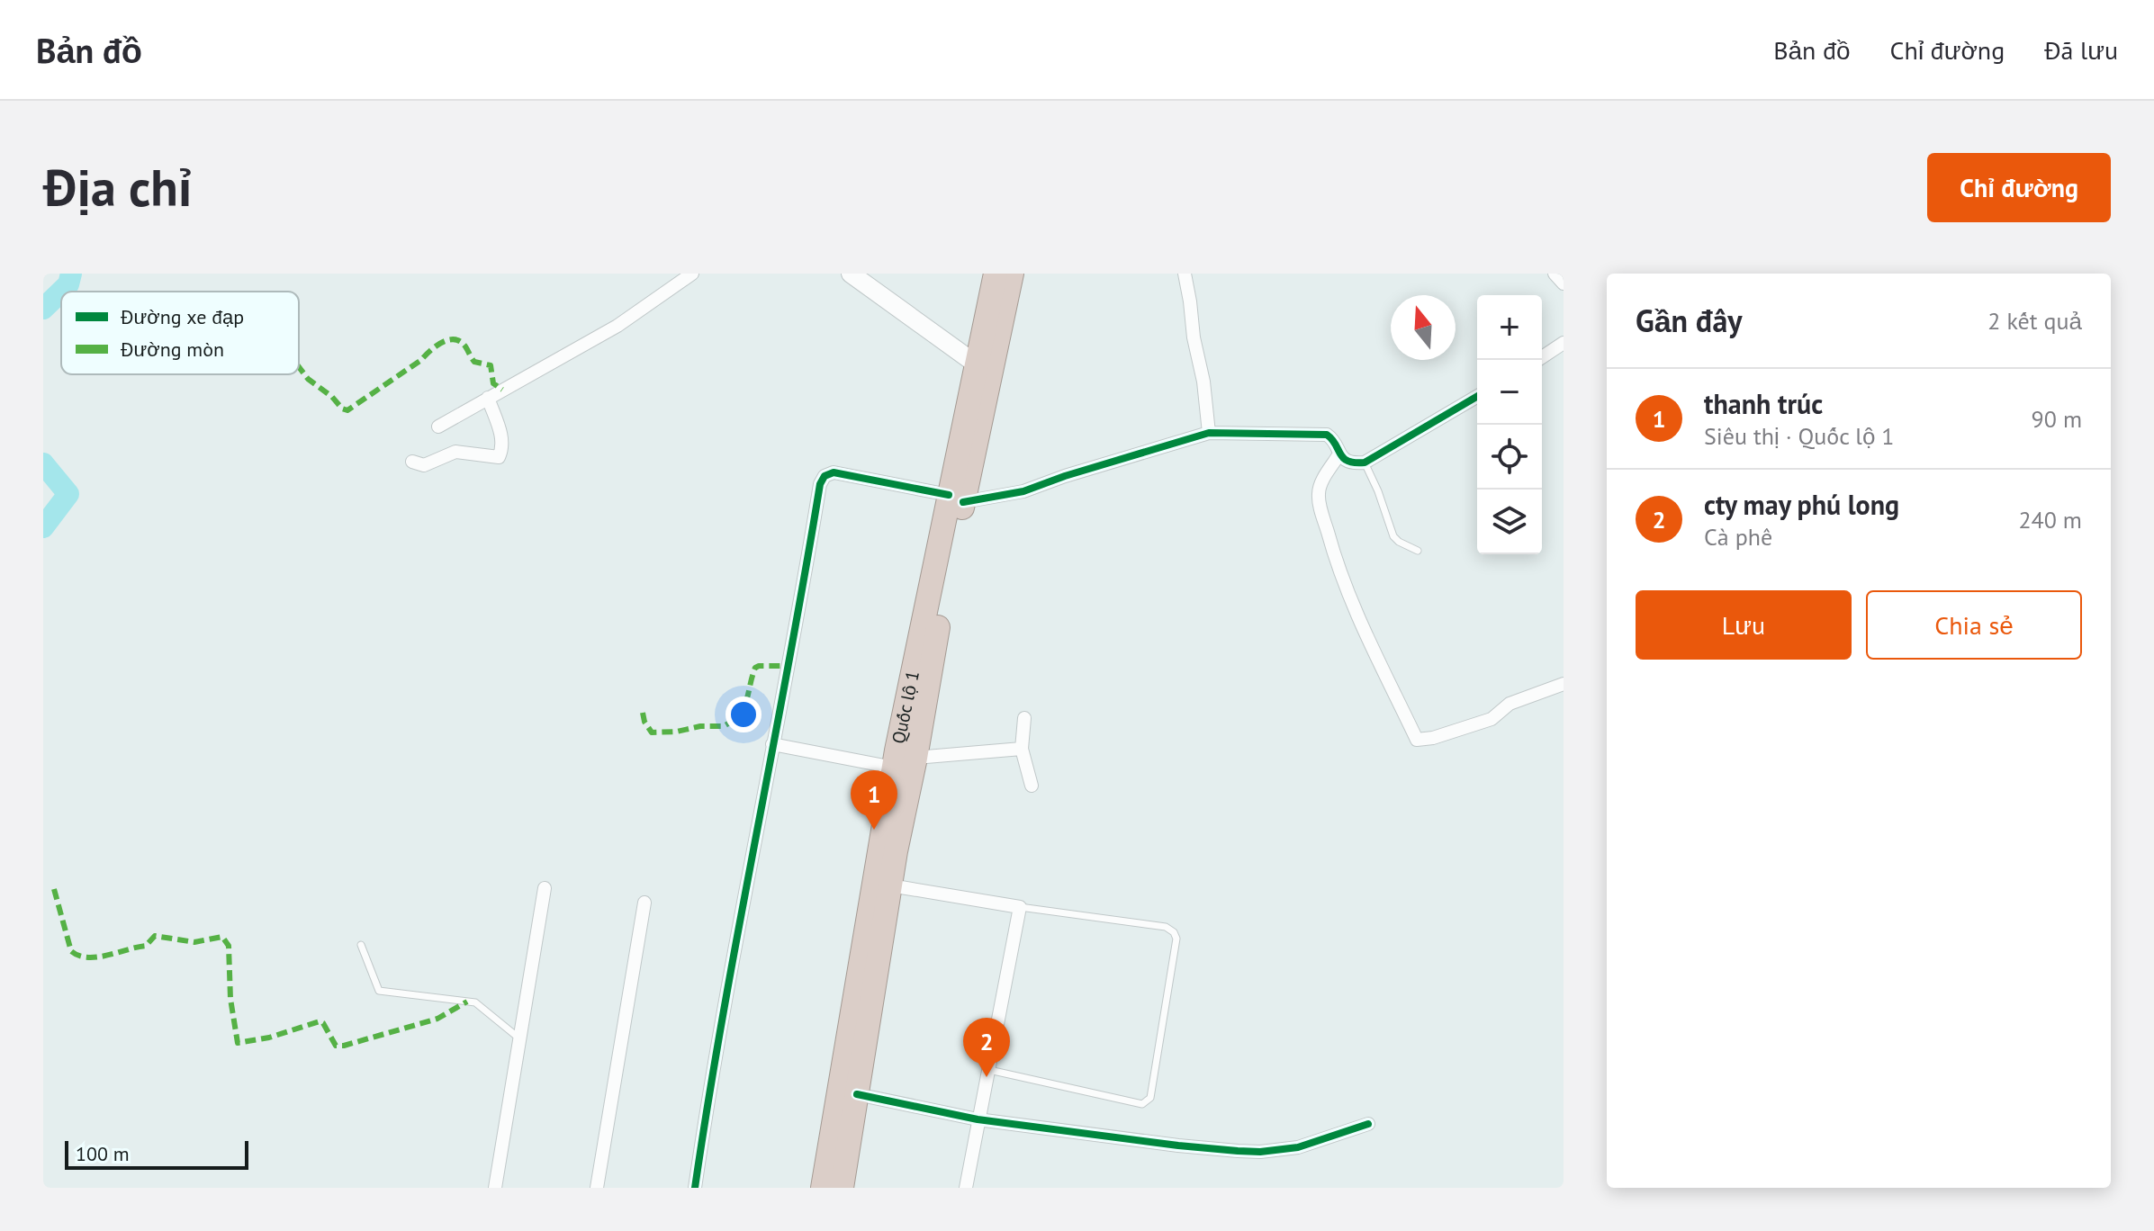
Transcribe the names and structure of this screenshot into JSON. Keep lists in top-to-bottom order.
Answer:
{
  "streets": {
    "highway": ["Quốc lộ 1"]
  },
  "legend": ["Đường xe đạp", "Đường mòn"],
  "scale_bar": "100 m",
  "north": "top",
  "page": {
    "header": "Bản đồ",
    "nav": ["Bản đồ", "Chỉ đường", "Đã lưu"],
    "buttons": [
      "Chỉ đường",
      ["Lưu", "Chia sẻ"]
    ],
    "title": "Địa chỉ",
    "heading": ["Gần đây", "2 kết quả"],
    "map_buttons": ["+", "−"],
    "list": [
      {
        "mark": "1",
        "name": "thanh trúc",
        "note": "Siêu thị · Quốc lộ 1",
        "value": "90 m"
      },
      {
        "mark": "2",
        "name": "cty may phú long",
        "note": "Cà phê",
        "value": "240 m"
      }
    ],
    "pins": ["1", "2"],
    "scale": "100 m"
  }
}
